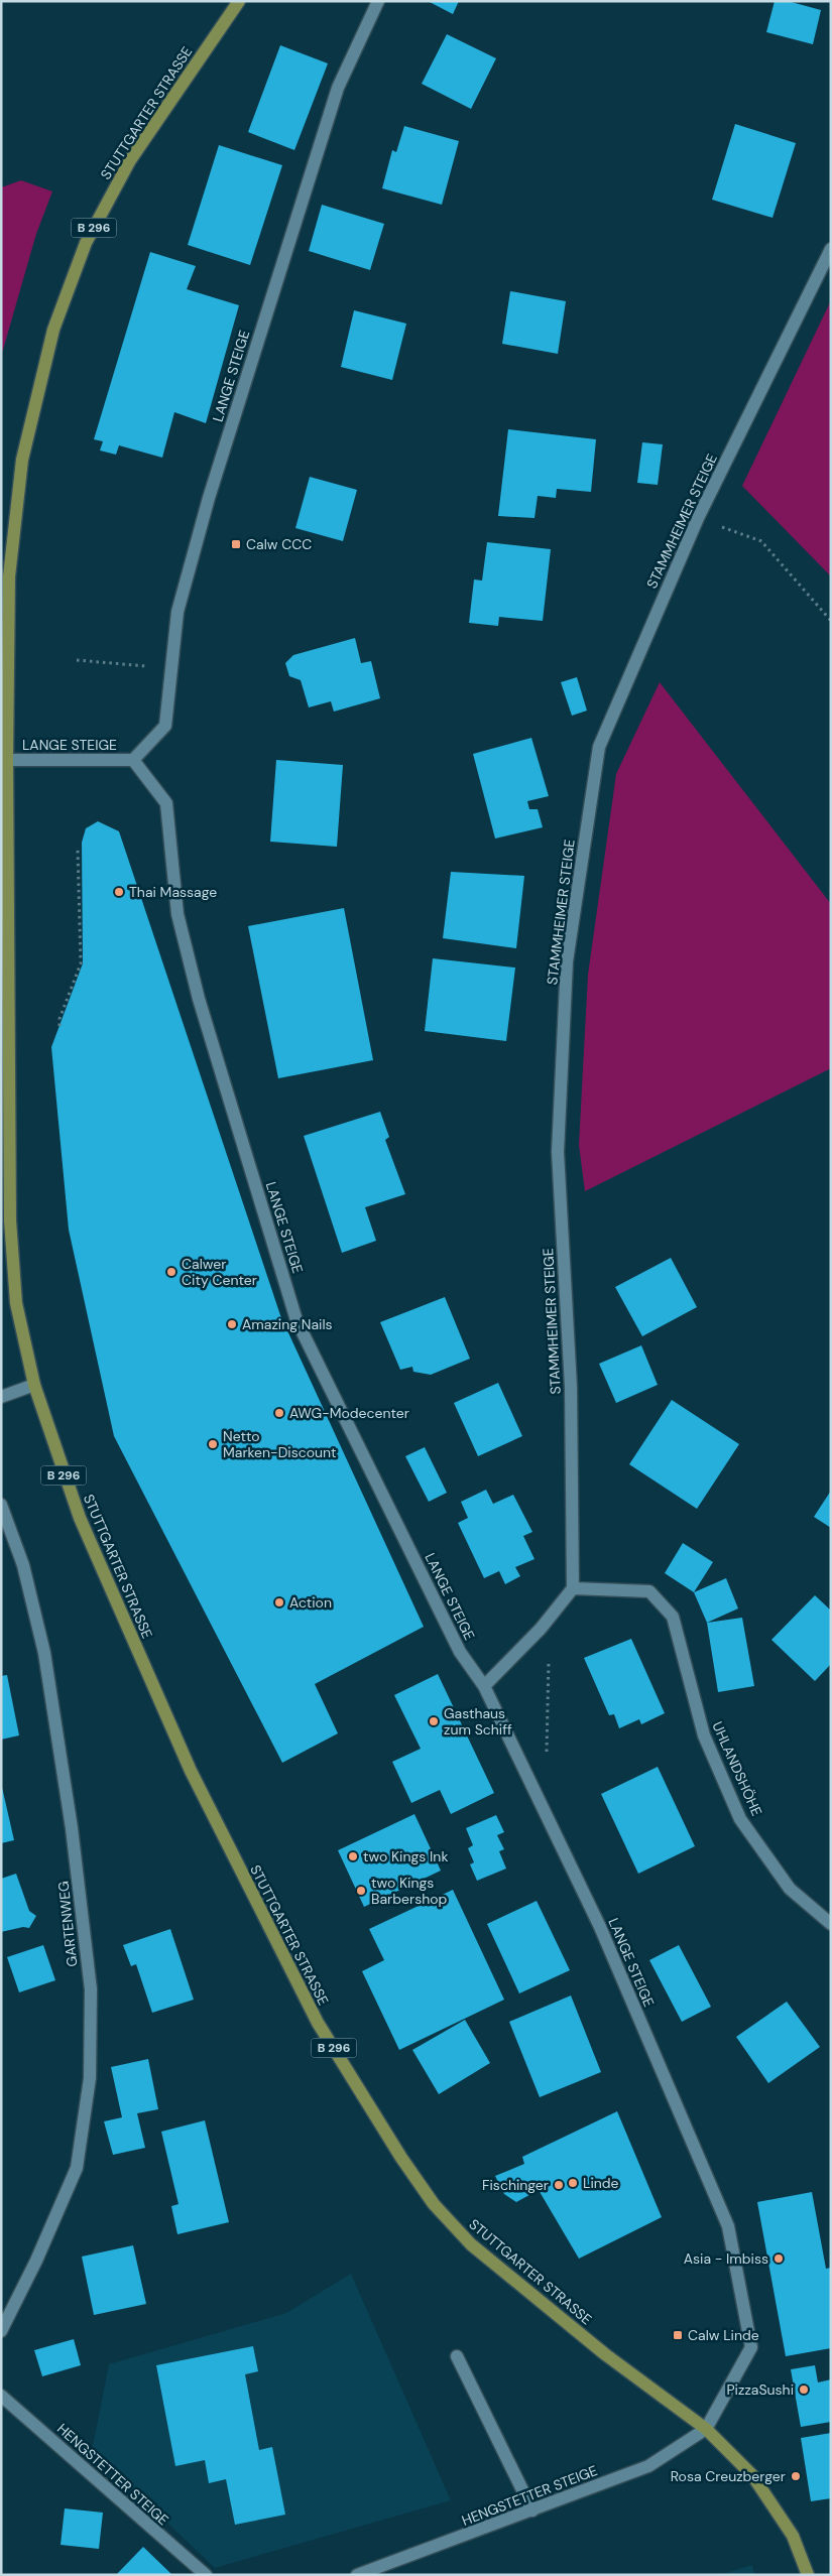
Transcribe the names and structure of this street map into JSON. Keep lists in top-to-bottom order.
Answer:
{
  "streets": {
    "main road": ["STUTTGARTER STRASSE", "B 296"],
    "street": [
      "LANGE STEIGE",
      "STAMMHEIMER STEIGE",
      "UHLANDSHÖHE",
      "GARTENWEG",
      "HENGSTETTER STEIGE"
    ]
  },
  "crossings": [
    ["STUTTGARTER STRASSE", "LANGE STEIGE"],
    ["STUTTGARTER STRASSE", "HENGSTETTER STEIGE"],
    ["LANGE STEIGE", "HENGSTETTER STEIGE"],
    ["STAMMHEIMER STEIGE", "UHLANDSHÖHE"]
  ],
  "places": {
    "transit": ["Calw CCC", "Calw Linde"],
    "other": [
      "Thai Massage",
      "Calwer City Center",
      "Amazing Nails",
      "AWG-Modecenter",
      "Netto Marken-Discount",
      "Action",
      "Gasthaus zum Schiff",
      "two Kings Ink",
      "two Kings Barbershop",
      "Linde",
      "Fischinger",
      "Asia - Imbiss",
      "PizzaSushi",
      "Rosa Creuzberger"
    ]
  }
}
